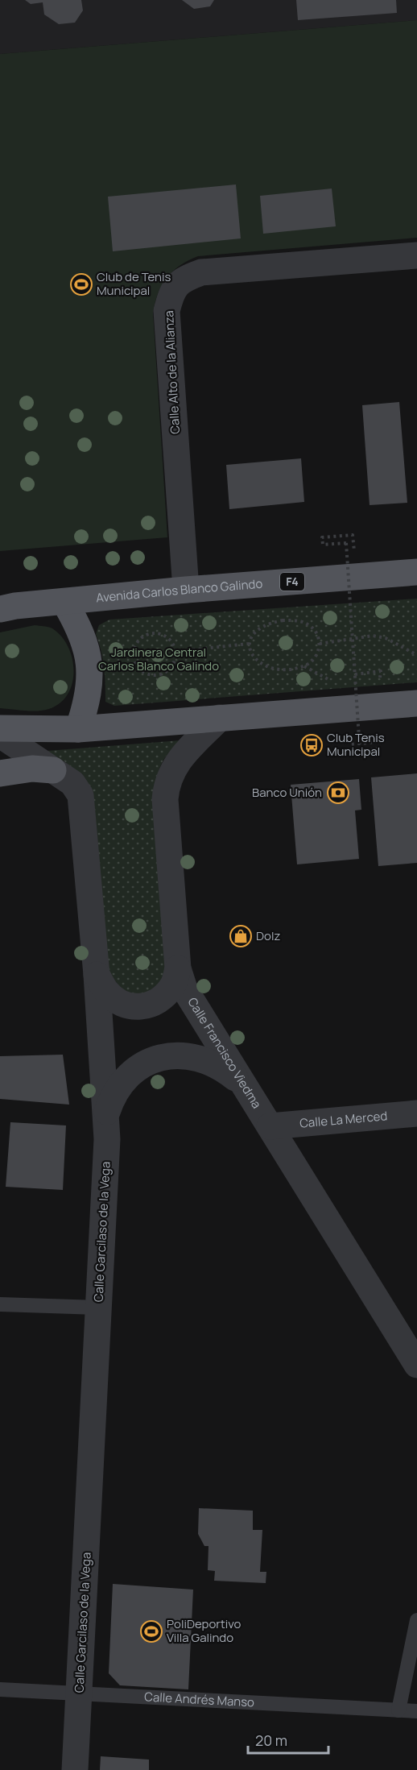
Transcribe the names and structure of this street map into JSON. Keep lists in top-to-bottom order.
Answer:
{
  "streets": {
    "main road": ["F4", "Avenida Carlos Blanco Galindo"],
    "street": [
      "Calle Alto de la Alianza",
      "Calle Francisco Viedma",
      "Calle La Merced",
      "Calle Garcilaso de la Vega"
    ],
    "lane": ["Calle Andrés Manso"]
  },
  "crossings": [
    ["Calle Alto de la Alianza", "Avenida Carlos Blanco Galindo"],
    ["Calle Francisco Viedma", "Calle La Merced"],
    ["Calle Garcilaso de la Vega", "Calle Andrés Manso"]
  ],
  "parks": ["Jardinera Central Carlos Blanco Galindo"],
  "places": {
    "sports": ["Club de Tenis Municipal", "PoliDeportivo Villa Galindo"],
    "bus stop": ["Club Tenis Municipal"],
    "bank": ["Banco Unión"],
    "shop": ["Dolz"]
  },
  "scale_bar": "20 m"
}
